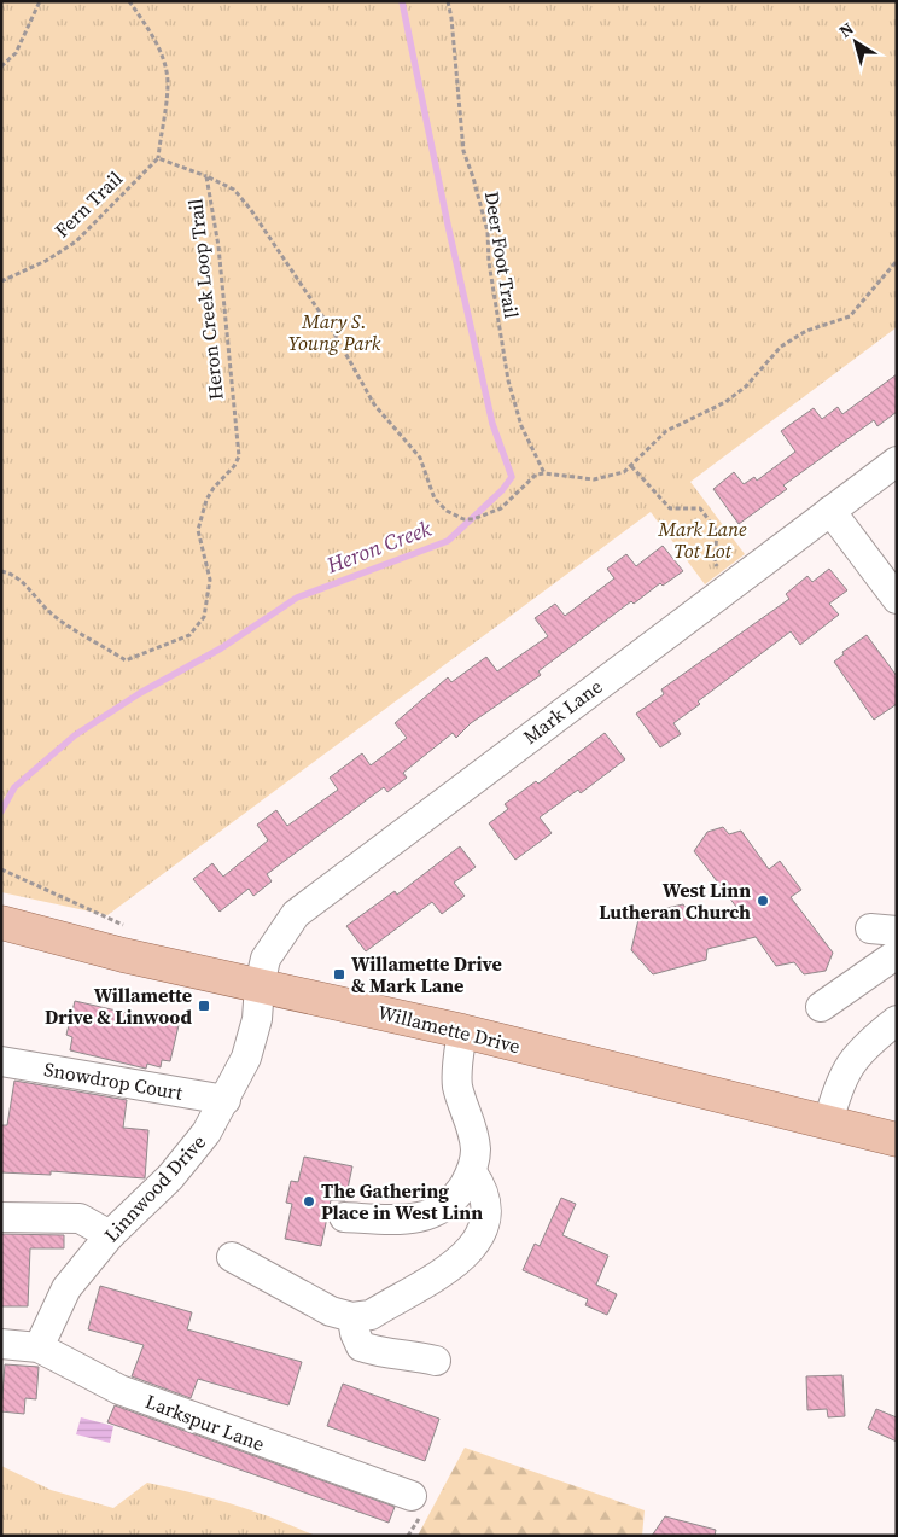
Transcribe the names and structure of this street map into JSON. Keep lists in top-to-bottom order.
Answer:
{
  "streets": {
    "main road": ["Willamette Drive"],
    "street": [
      "Mark Lane",
      "Snowdrop Court",
      "Linnwood Drive",
      "Larkspur Lane"
    ],
    "path": ["Fern Trail", "Deer Foot Trail", "Heron Creek Loop Trail"]
  },
  "crossings": [
    ["Deer Foot Trail", "Heron Creek Loop Trail"],
    ["Mark Lane", "Willamette Drive"],
    ["Mark Lane", "Linnwood Drive"],
    ["Willamette Drive", "Linnwood Drive"],
    ["Snowdrop Court", "Linnwood Drive"],
    ["Linnwood Drive", "Larkspur Lane"]
  ],
  "water": ["Heron Creek"],
  "parks": ["Mary S. Young Park", "Mark Lane Tot Lot"],
  "places": {
    "other": ["West Linn Lutheran Church", "The Gathering Place in West Linn"],
    "transit": ["Willamette Drive & Mark Lane", "Willamette Drive & Linwood"]
  },
  "north": "top left"
}
